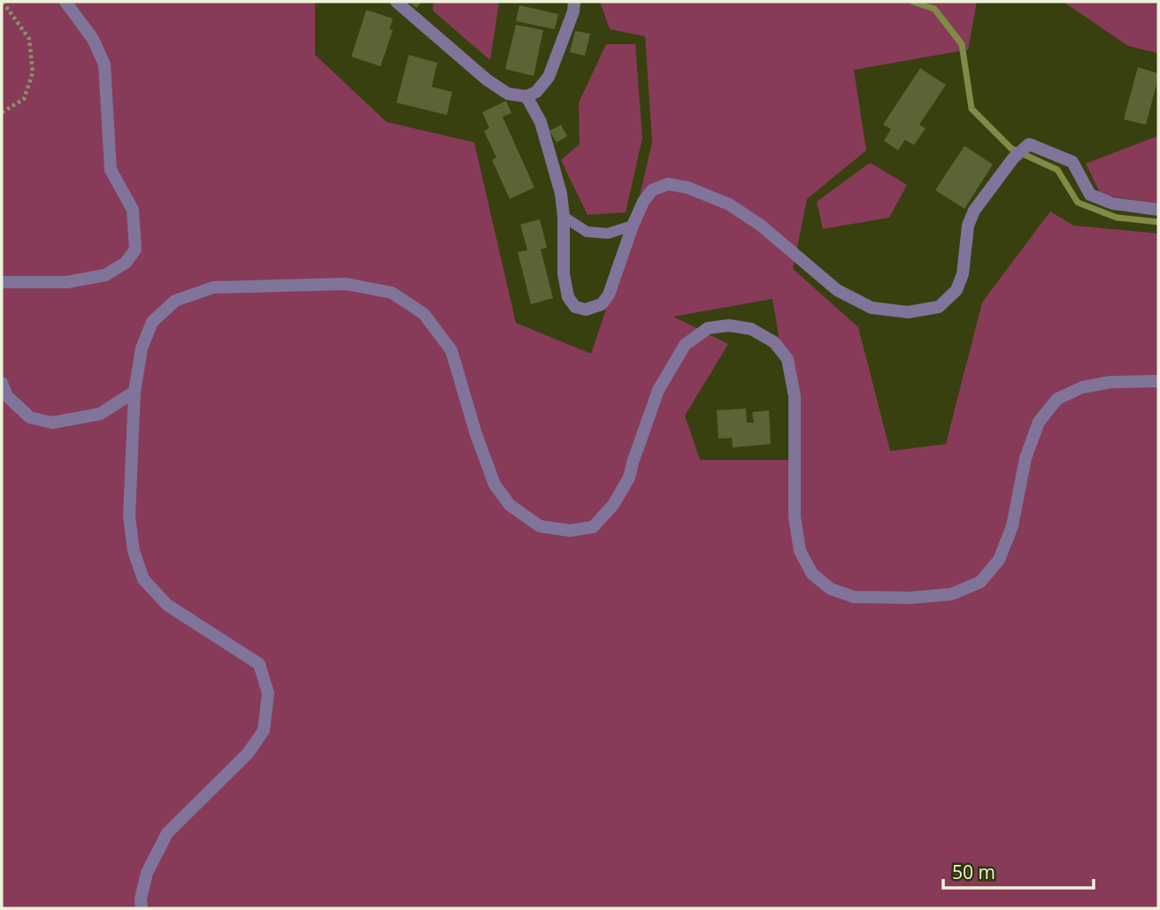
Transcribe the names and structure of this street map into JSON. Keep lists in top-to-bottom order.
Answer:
{
  "scale_bar": "50 m"
}
